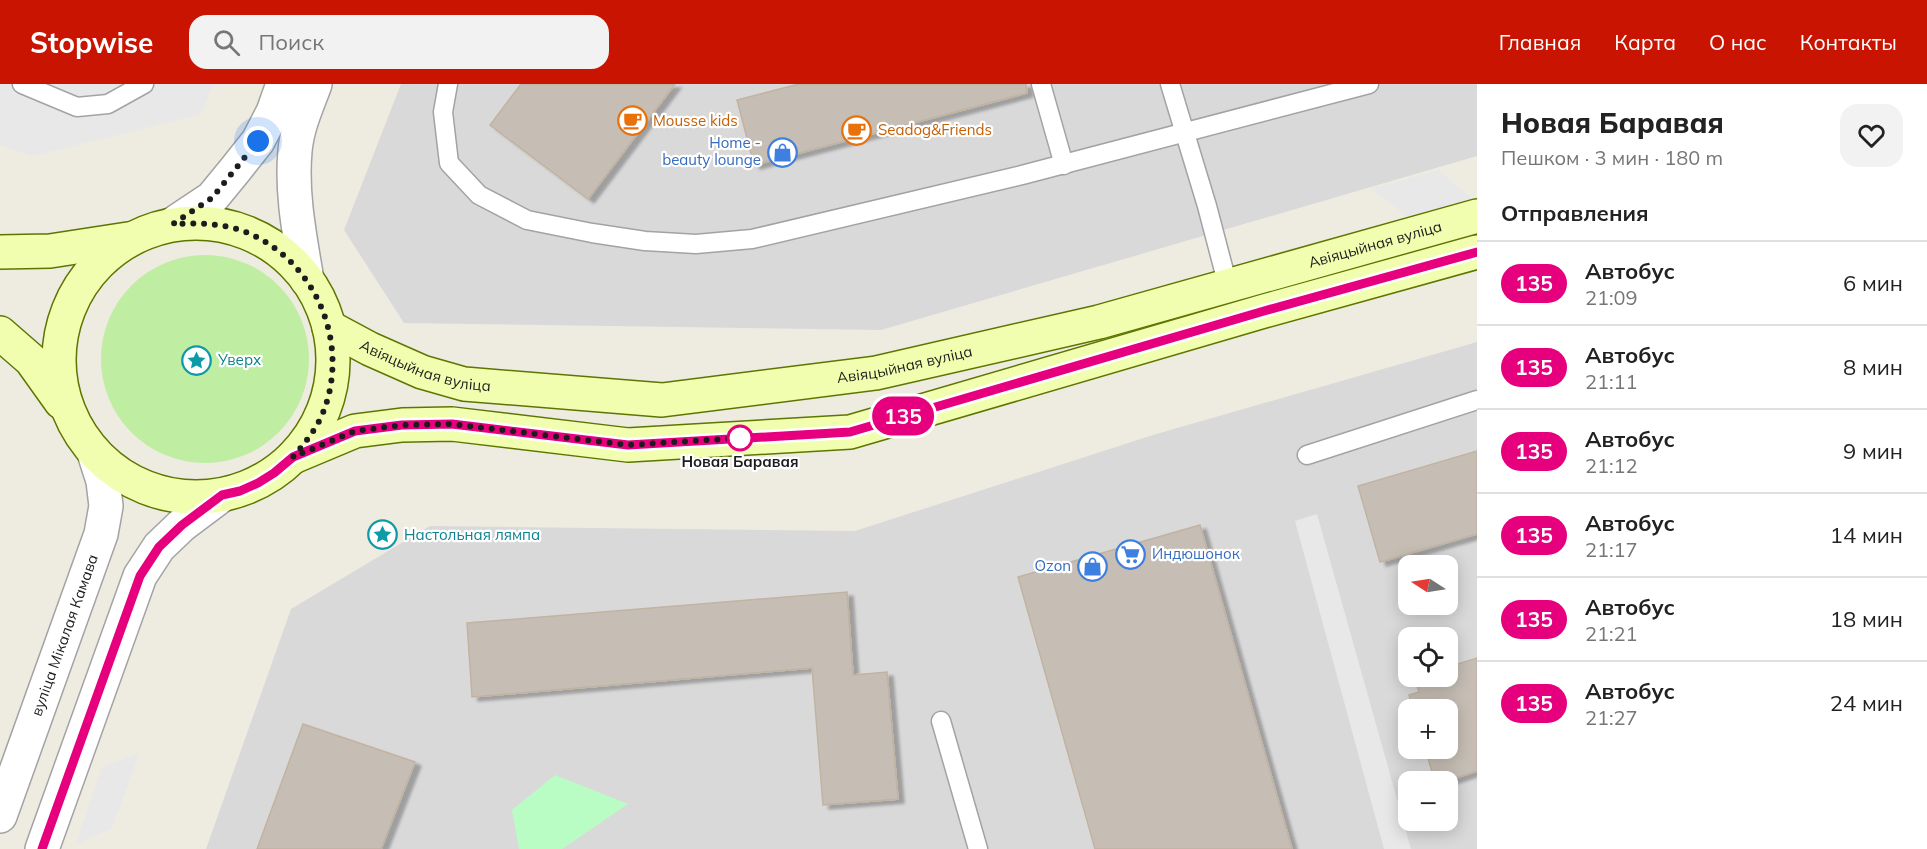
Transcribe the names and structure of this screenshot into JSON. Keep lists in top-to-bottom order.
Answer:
{
  "streets": {
    "main road": ["Авіяцыйная вуліца"],
    "street": ["вуліца Мікалая Камава"]
  },
  "places": {
    "cafe": ["Mousse kids", "Seadog&Friends"],
    "shop": ["Home - beauty lounge", "Ozon"],
    "place": ["Уверх", "Настольная лямпа"],
    "other": ["Новая Баравая"],
    "supermarket": ["Индюшонок"]
  },
  "lines": ["bus line 135"],
  "north": "left",
  "page": {
    "header": "Stopwise",
    "search": "Поиск",
    "nav": [
      "Главная",
      "Карта",
      "О нас",
      "Контакты"
    ],
    "on_map": "135",
    "heading": [
      ["Новая Баравая", "Пешком · 3 мин · 180 m"],
      "Отправления"
    ],
    "list": [
      {
        "mark": "135",
        "name": "Автобус",
        "note": "21:09",
        "value": "6 мин"
      },
      {
        "mark": "135",
        "name": "Автобус",
        "note": "21:11",
        "value": "8 мин"
      },
      {
        "mark": "135",
        "name": "Автобус",
        "note": "21:12",
        "value": "9 мин"
      },
      {
        "mark": "135",
        "name": "Автобус",
        "note": "21:17",
        "value": "14 мин"
      },
      {
        "mark": "135",
        "name": "Автобус",
        "note": "21:21",
        "value": "18 мин"
      },
      {
        "mark": "135",
        "name": "Автобус",
        "note": "21:27",
        "value": "24 мин"
      }
    ],
    "map_buttons": ["+", "−"]
  }
}
